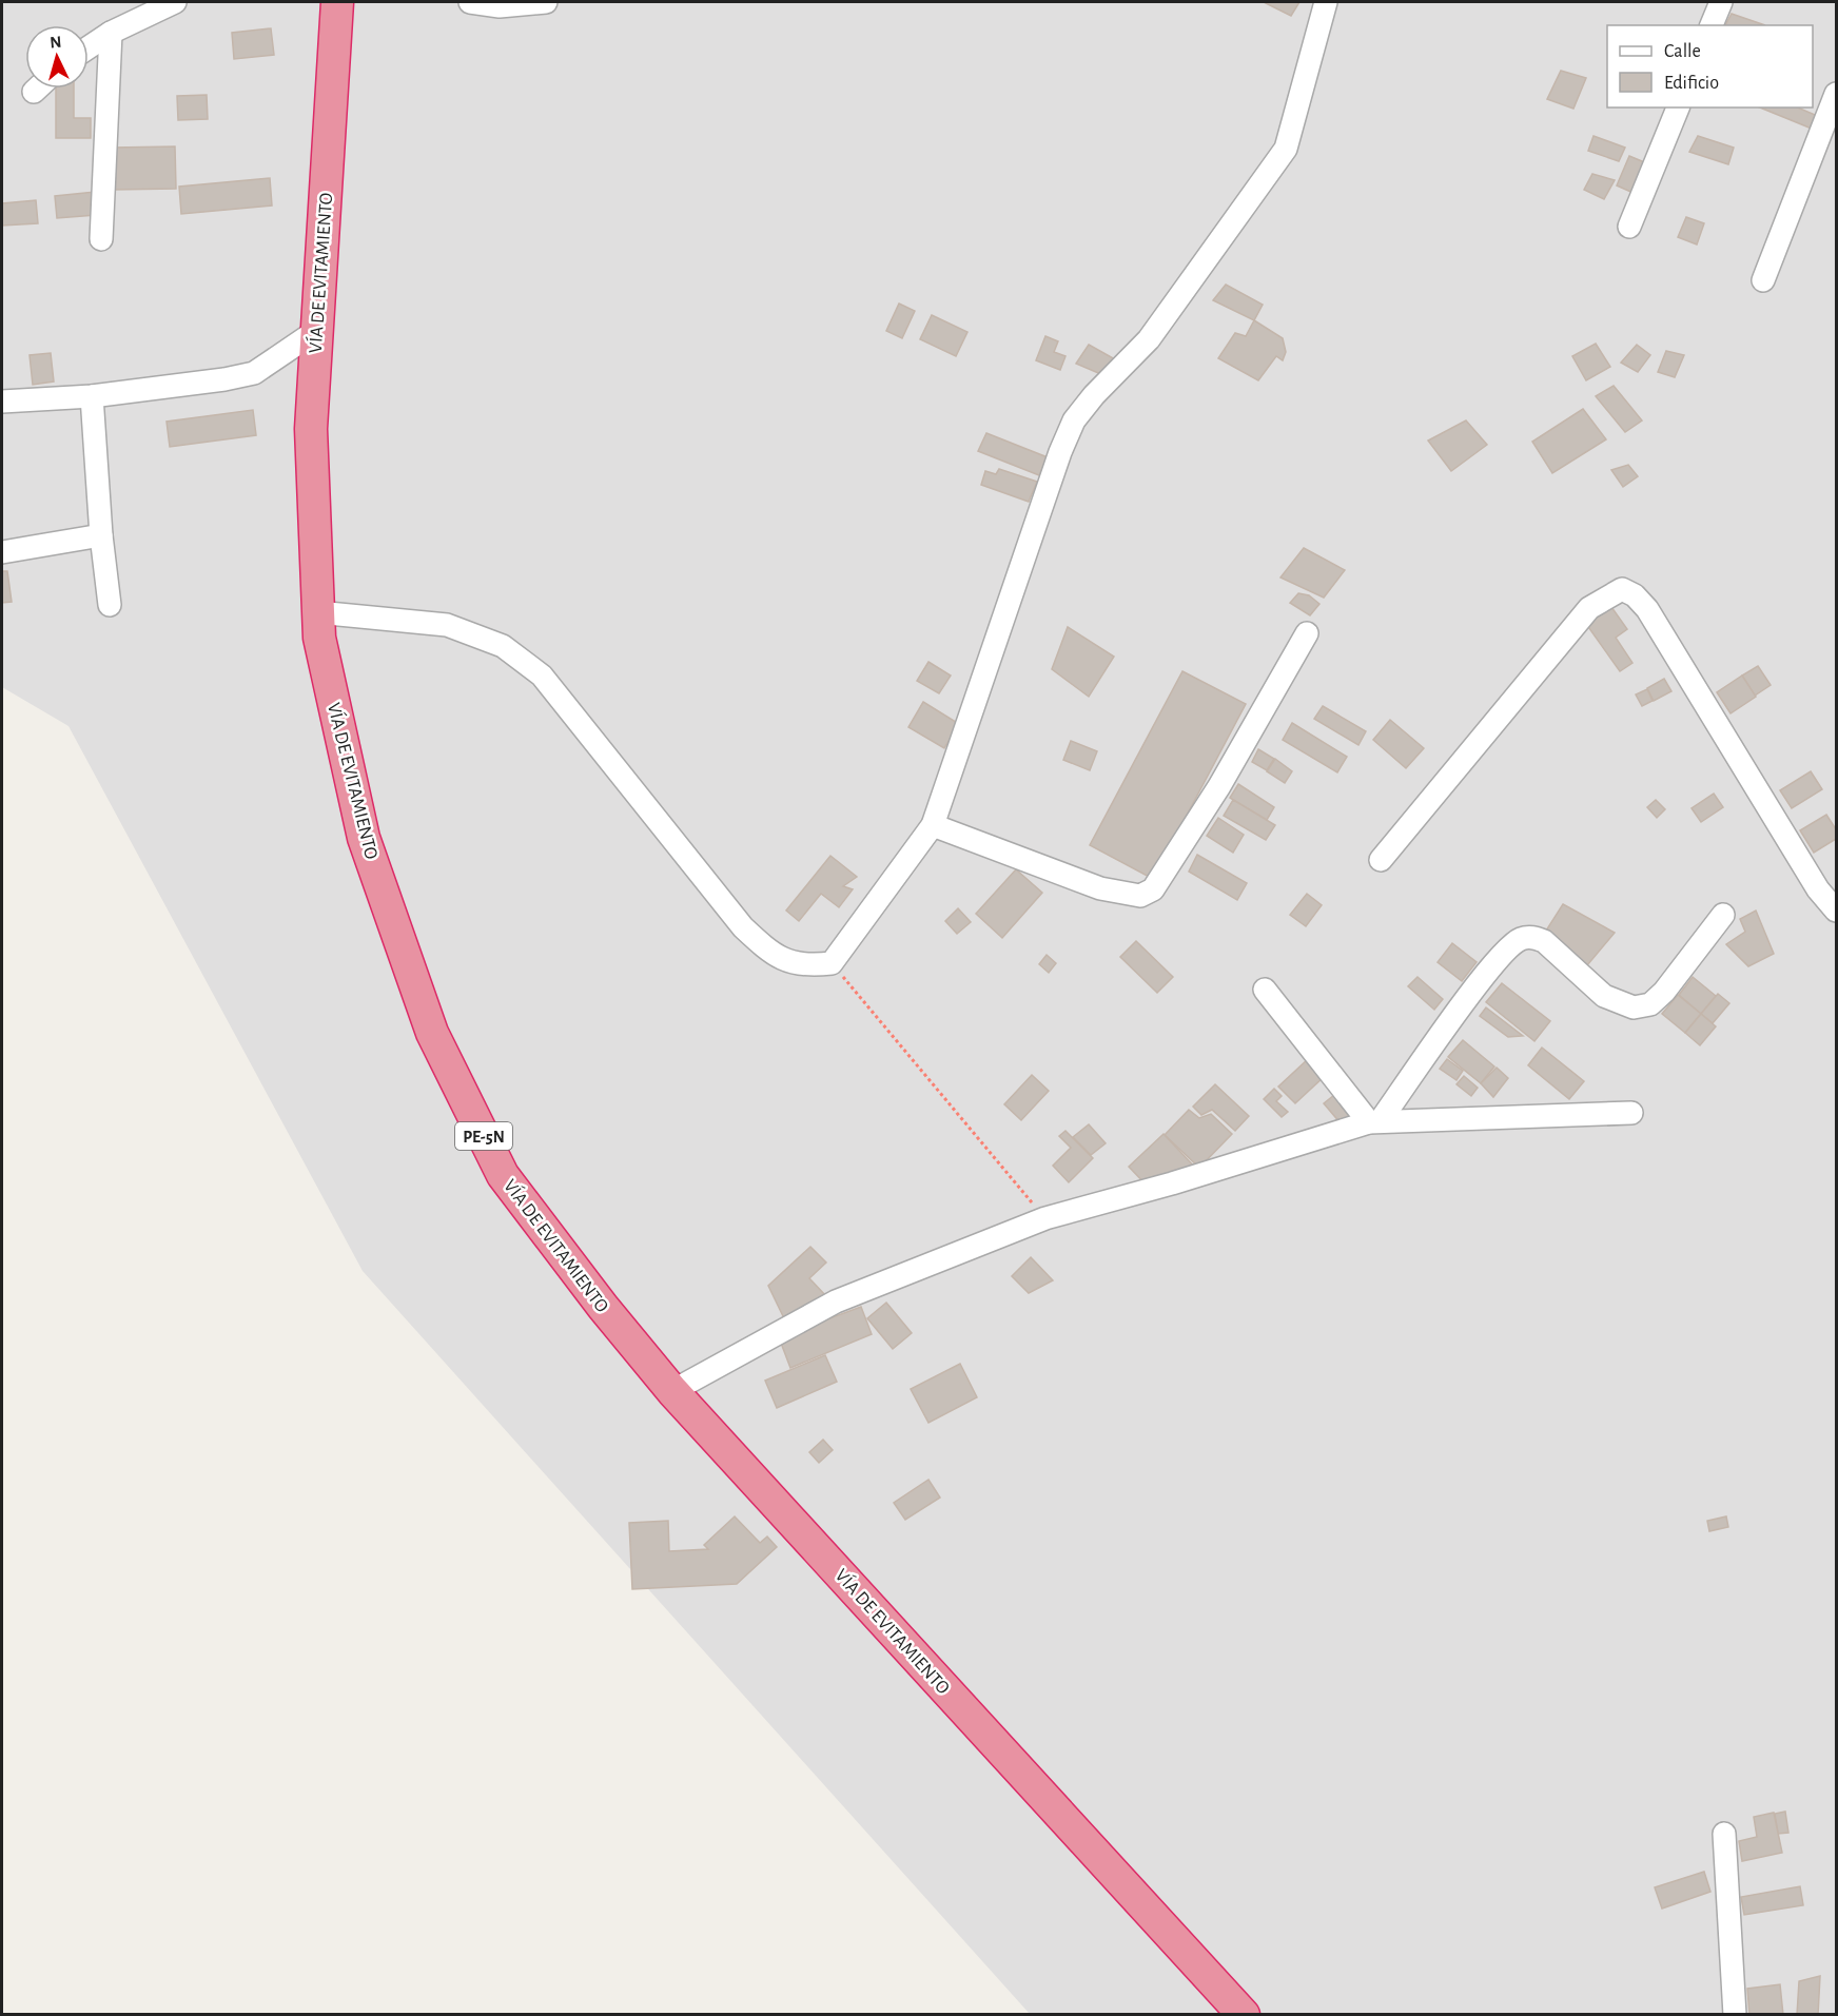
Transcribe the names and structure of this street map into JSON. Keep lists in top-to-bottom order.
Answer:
{
  "streets": {
    "highway": ["VÍA DE EVITAMIENTO", "PE-5N"]
  },
  "legend": ["Calle", "Edificio"],
  "north": "top"
}
